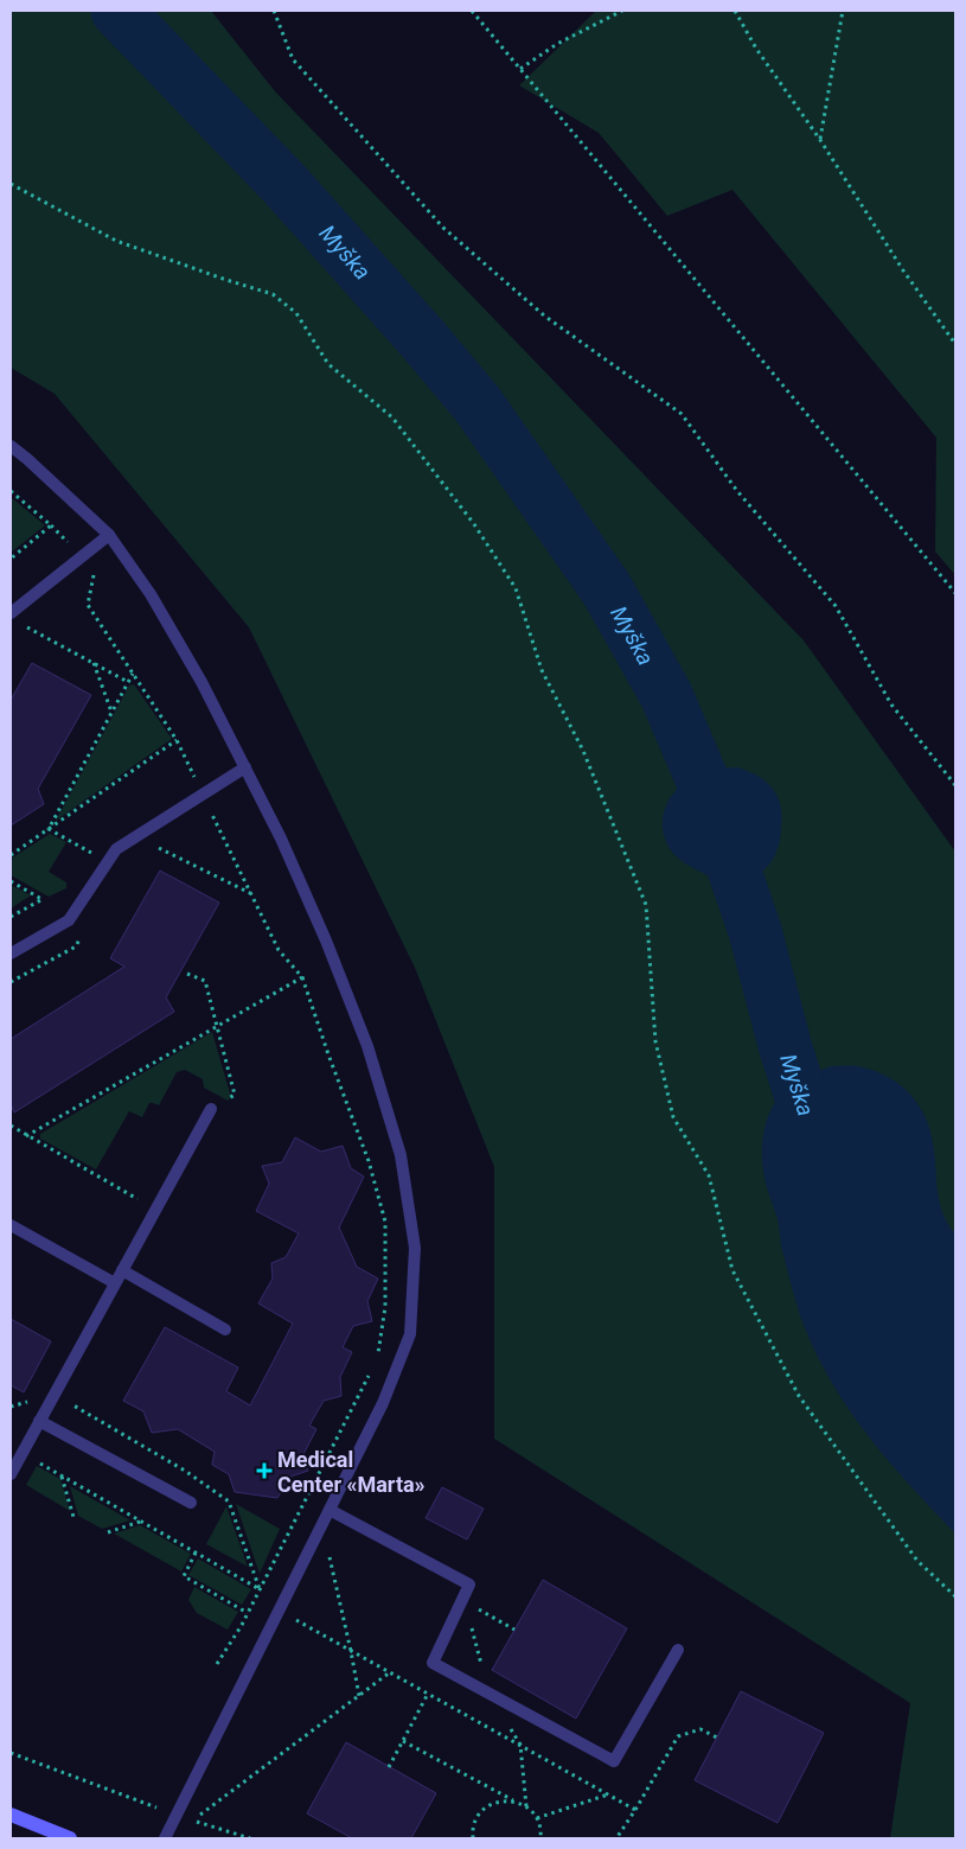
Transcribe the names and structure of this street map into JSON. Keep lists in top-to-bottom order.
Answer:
{
  "water": ["Муška"],
  "places": {
    "health": ["Medical Center «Marta»"]
  }
}
